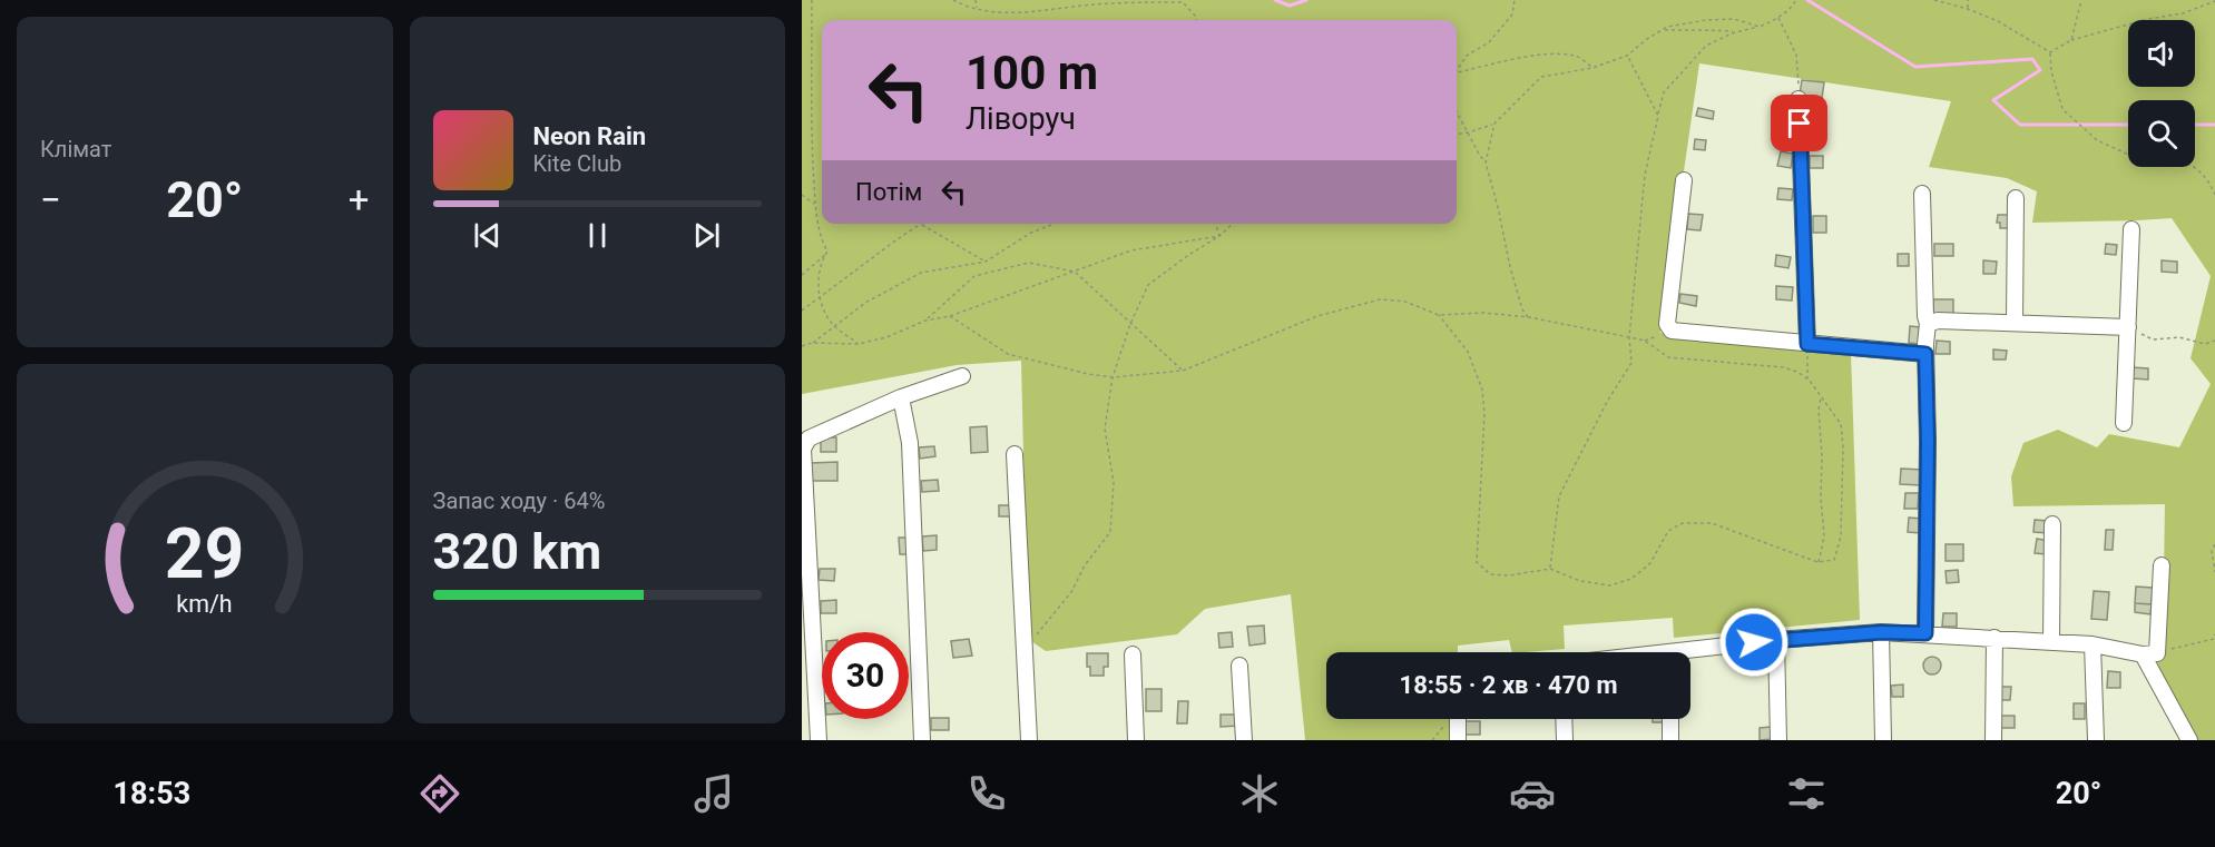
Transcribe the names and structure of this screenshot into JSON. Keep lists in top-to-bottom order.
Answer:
{
  "page": {
    "tile": [
      "Клімат",
      ["Запас ходу · 64%", "320 km"]
    ],
    "turn": ["100 m", "Ліворуч"],
    "song": ["Neon Rain", "Kite Club"],
    "then": "Потім",
    "heat": ["−", "20°", "+"],
    "limit": "30",
    "trip": "18:55 · 2 хв · 470 m",
    "tabs": ["18:53", "20°"],
    "gauge": ["29", "km/h"]
  }
}
